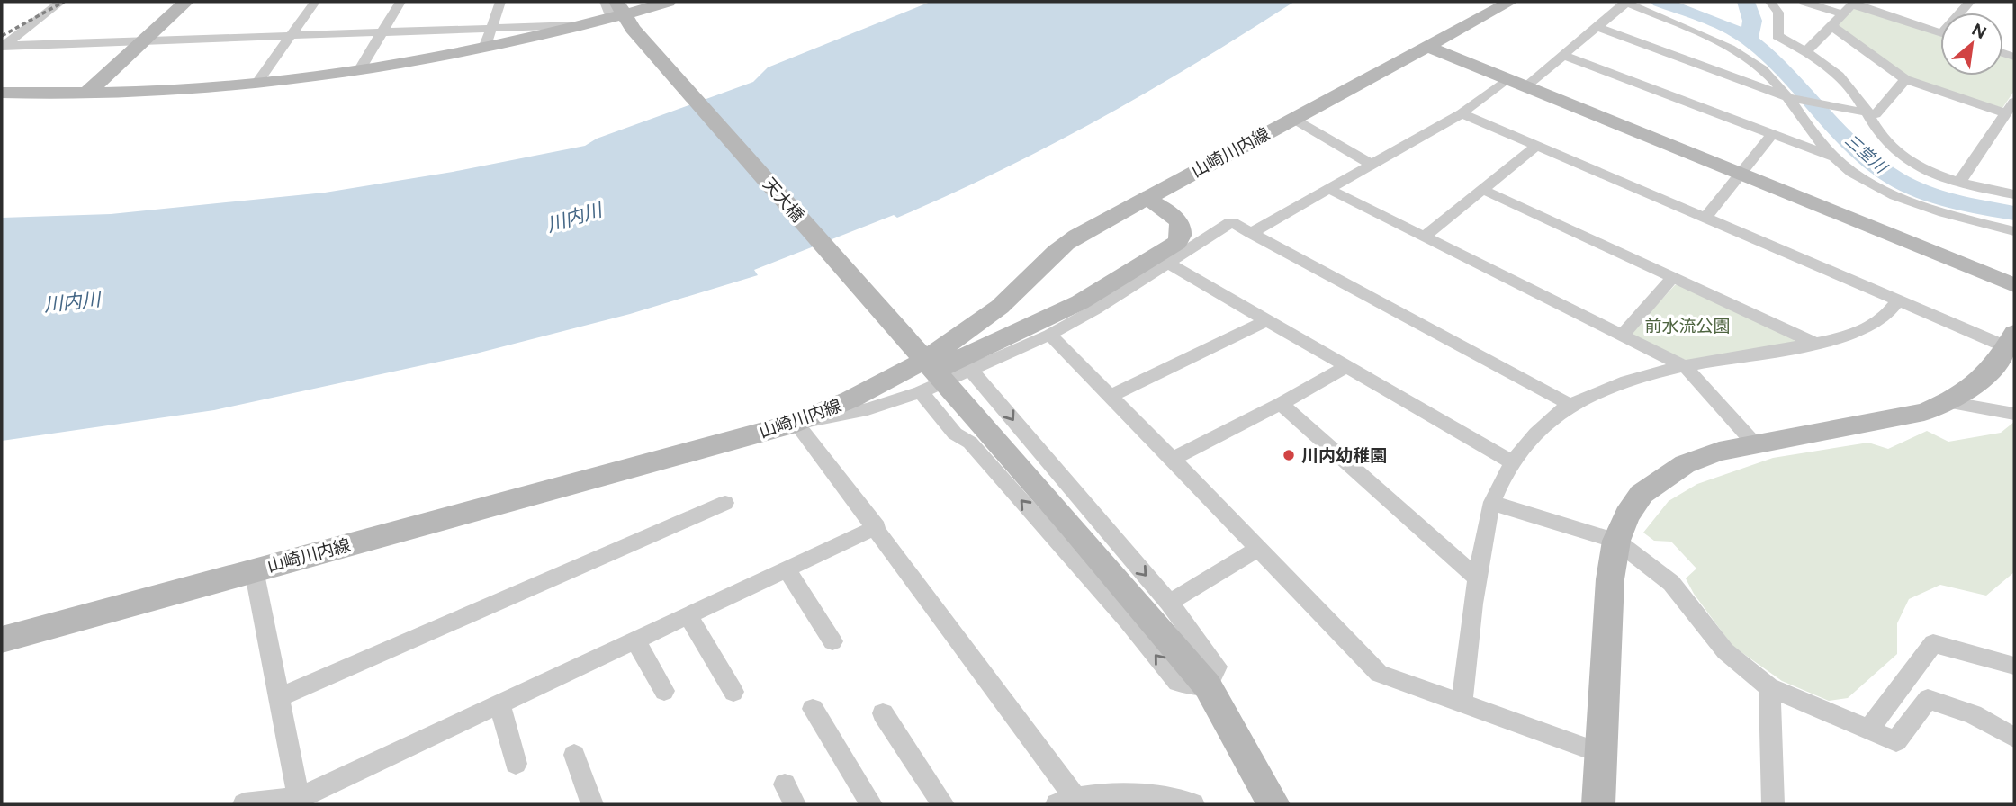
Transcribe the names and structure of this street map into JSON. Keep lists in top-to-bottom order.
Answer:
{
  "streets": {
    "street": ["山崎川内線", "天大橋"]
  },
  "water": ["三堂川", "川内川"],
  "parks": ["前水流公園"],
  "places": ["川内幼稚園"],
  "north": "top right"
}
